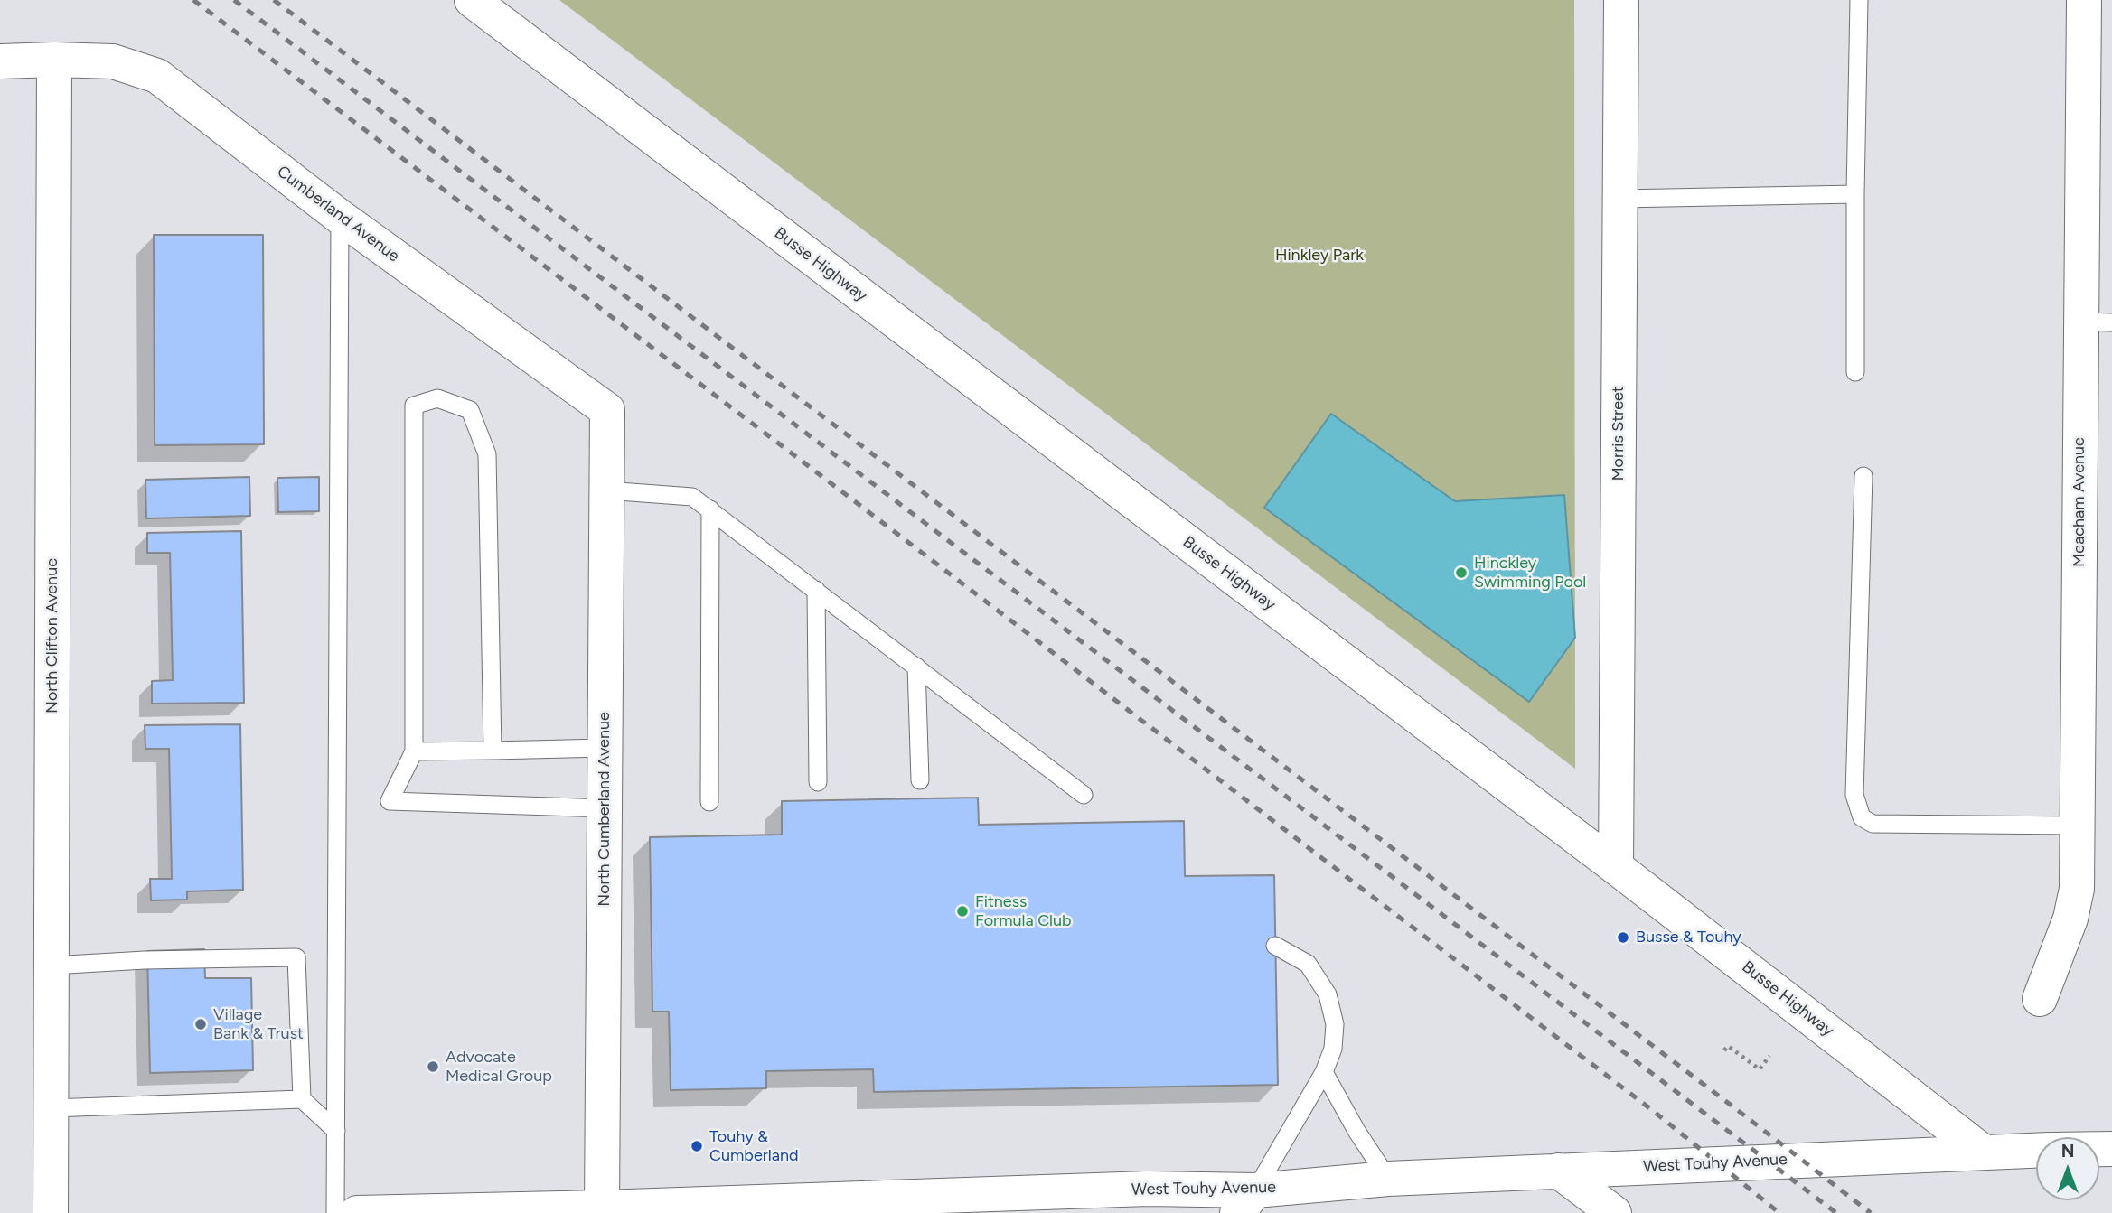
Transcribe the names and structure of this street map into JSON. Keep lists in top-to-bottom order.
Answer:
{
  "streets": {
    "street": [
      "Cumberland Avenue",
      "Busse Highway",
      "Morris Street",
      "Meacham Avenue",
      "North Clifton Avenue",
      "North Cumberland Avenue",
      "West Touhy Avenue"
    ]
  },
  "crossings": [
    ["Cumberland Avenue", "North Clifton Avenue"],
    ["Cumberland Avenue", "North Cumberland Avenue"],
    ["Busse Highway", "Morris Street"],
    ["Busse Highway", "West Touhy Avenue"],
    ["North Cumberland Avenue", "West Touhy Avenue"]
  ],
  "parks": ["Hinkley Park"],
  "places": [
    "Hinckley Swimming Pool",
    "Fitness Formula Club",
    "Busse & Touhy",
    "Village Bank & Trust",
    "Advocate Medical Group",
    "Touhy & Cumberland"
  ],
  "north": "top"
}
